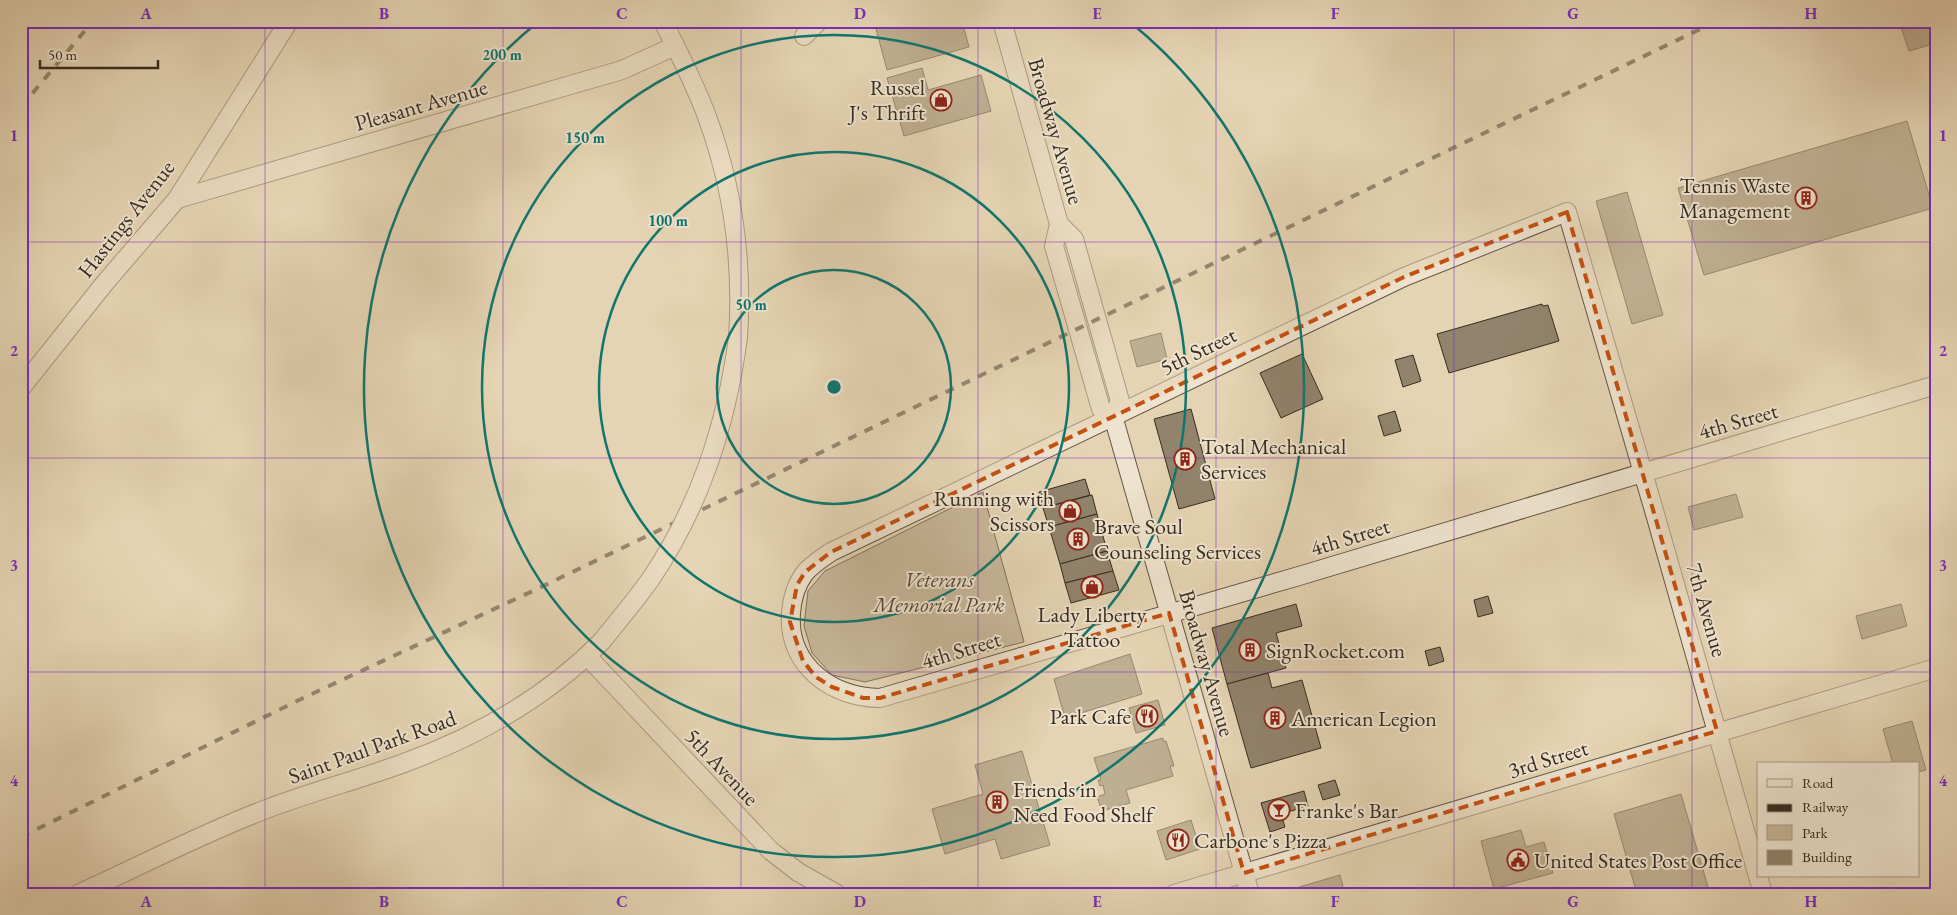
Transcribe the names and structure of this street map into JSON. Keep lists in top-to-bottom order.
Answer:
{
  "streets": {
    "street": [
      "Pleasant Avenue",
      "Broadway Avenue",
      "Hastings Avenue",
      "5th Street",
      "4th Street",
      "7th Avenue",
      "Saint Paul Park Road",
      "3rd Street",
      "5th Avenue"
    ]
  },
  "crossings": [
    ["Pleasant Avenue", "Hastings Avenue"],
    ["Pleasant Avenue", "Saint Paul Park Road"],
    ["Broadway Avenue", "5th Street"],
    ["Broadway Avenue", "4th Street"],
    ["Broadway Avenue", "3rd Street"],
    ["5th Street", "4th Street"],
    ["5th Street", "7th Avenue"],
    ["4th Street", "7th Avenue"],
    ["7th Avenue", "3rd Street"],
    ["Saint Paul Park Road", "5th Avenue"]
  ],
  "parks": ["Veterans Memorial Park"],
  "places": {
    "shop": ["Russel J's Thrift", "Running with Scissors", "Lady Liberty Tattoo"],
    "building": [
      "Tennis Waste Management",
      "Total Mechanical Services",
      "Brave Soul Counseling Services",
      "SignRocket.com",
      "American Legion",
      "Friends in Need Food Shelf"
    ],
    "restaurant": ["Park Cafe", "Carbone's Pizza"],
    "bar": ["Franke's Bar"],
    "public building": ["United States Post Office"]
  },
  "legend": [
    "Road",
    "Railway",
    "Park",
    "Building"
  ],
  "scale_bar": "50 m",
  "grid": {
    "columns": [
      "A",
      "B",
      "C",
      "D",
      "E",
      "F",
      "G",
      "H"
    ],
    "rows": [
      "1",
      "2",
      "3",
      "4"
    ]
  },
  "rings": [
    "200 m",
    "150 m",
    "100 m",
    "50 m"
  ]
}
